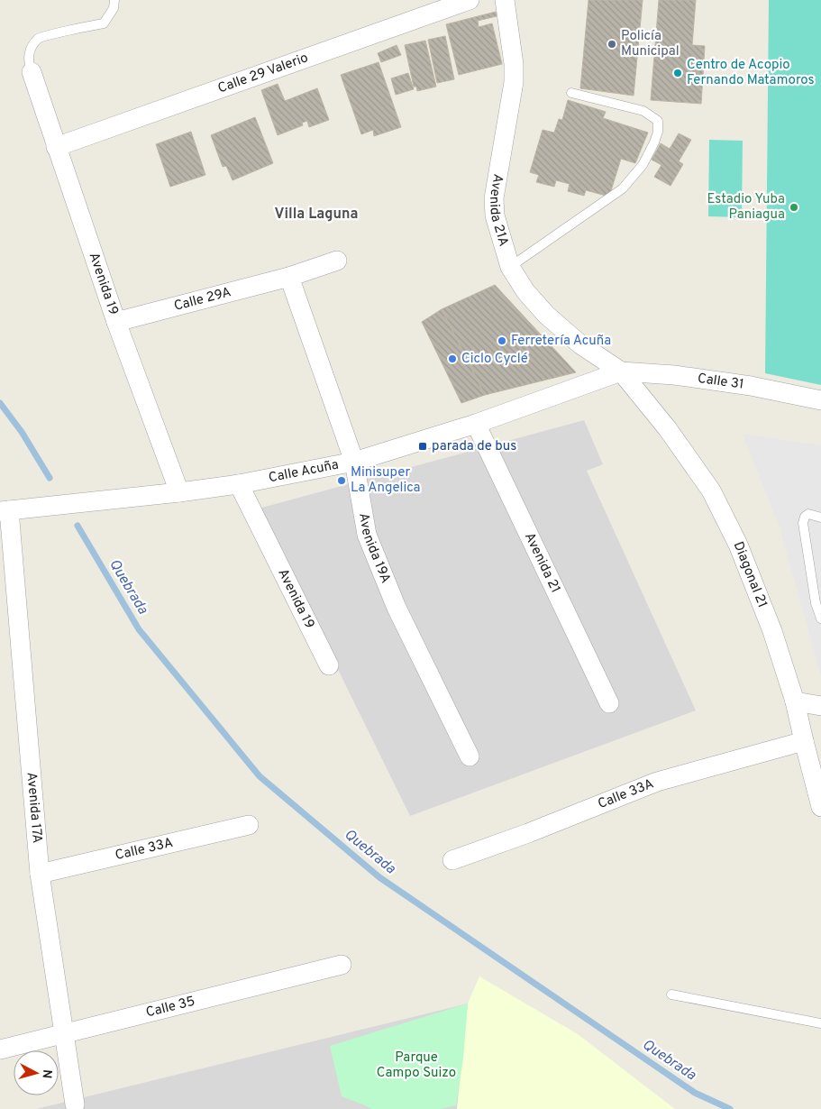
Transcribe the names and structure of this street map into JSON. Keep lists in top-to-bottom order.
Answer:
{
  "streets": {
    "street": [
      "Calle 29 Valerio",
      "Avenida 21A",
      "Avenida 19",
      "Calle 29A",
      "Calle 31",
      "Calle Acuña",
      "Avenida 19A",
      "Avenida 21",
      "Diagonal 21",
      "Calle 33A",
      "Avenida 17A",
      "Calle 35"
    ]
  },
  "crossings": [
    ["Calle 29 Valerio", "Avenida 19"],
    ["Avenida 21A", "Calle 31"],
    ["Avenida 21A", "Calle Acuña"],
    ["Avenida 21A", "Diagonal 21"],
    ["Avenida 19", "Calle 29A"],
    ["Avenida 19", "Calle Acuña"],
    ["Calle 29A", "Avenida 19A"],
    ["Calle 31", "Calle Acuña"],
    ["Calle 31", "Diagonal 21"],
    ["Calle Acuña", "Avenida 19A"],
    ["Calle Acuña", "Avenida 21"],
    ["Calle Acuña", "Diagonal 21"],
    ["Calle Acuña", "Avenida 17A"],
    ["Diagonal 21", "Calle 33A"],
    ["Calle 33A", "Avenida 17A"],
    ["Avenida 17A", "Calle 35"]
  ],
  "districts": ["Villa Laguna"],
  "water": ["Quebrada"],
  "parks": ["Parque Campo Suizo"],
  "places": {
    "other": [
      "Policía Municipal",
      "Centro de Acopio Fernando Matamoros",
      "Estadio Yuba Paniagua",
      "Ferretería Acuña",
      "Ciclo Cyclé",
      "Minisuper La Angelica"
    ],
    "transit": ["parada de bus"]
  },
  "north": "right"
}
